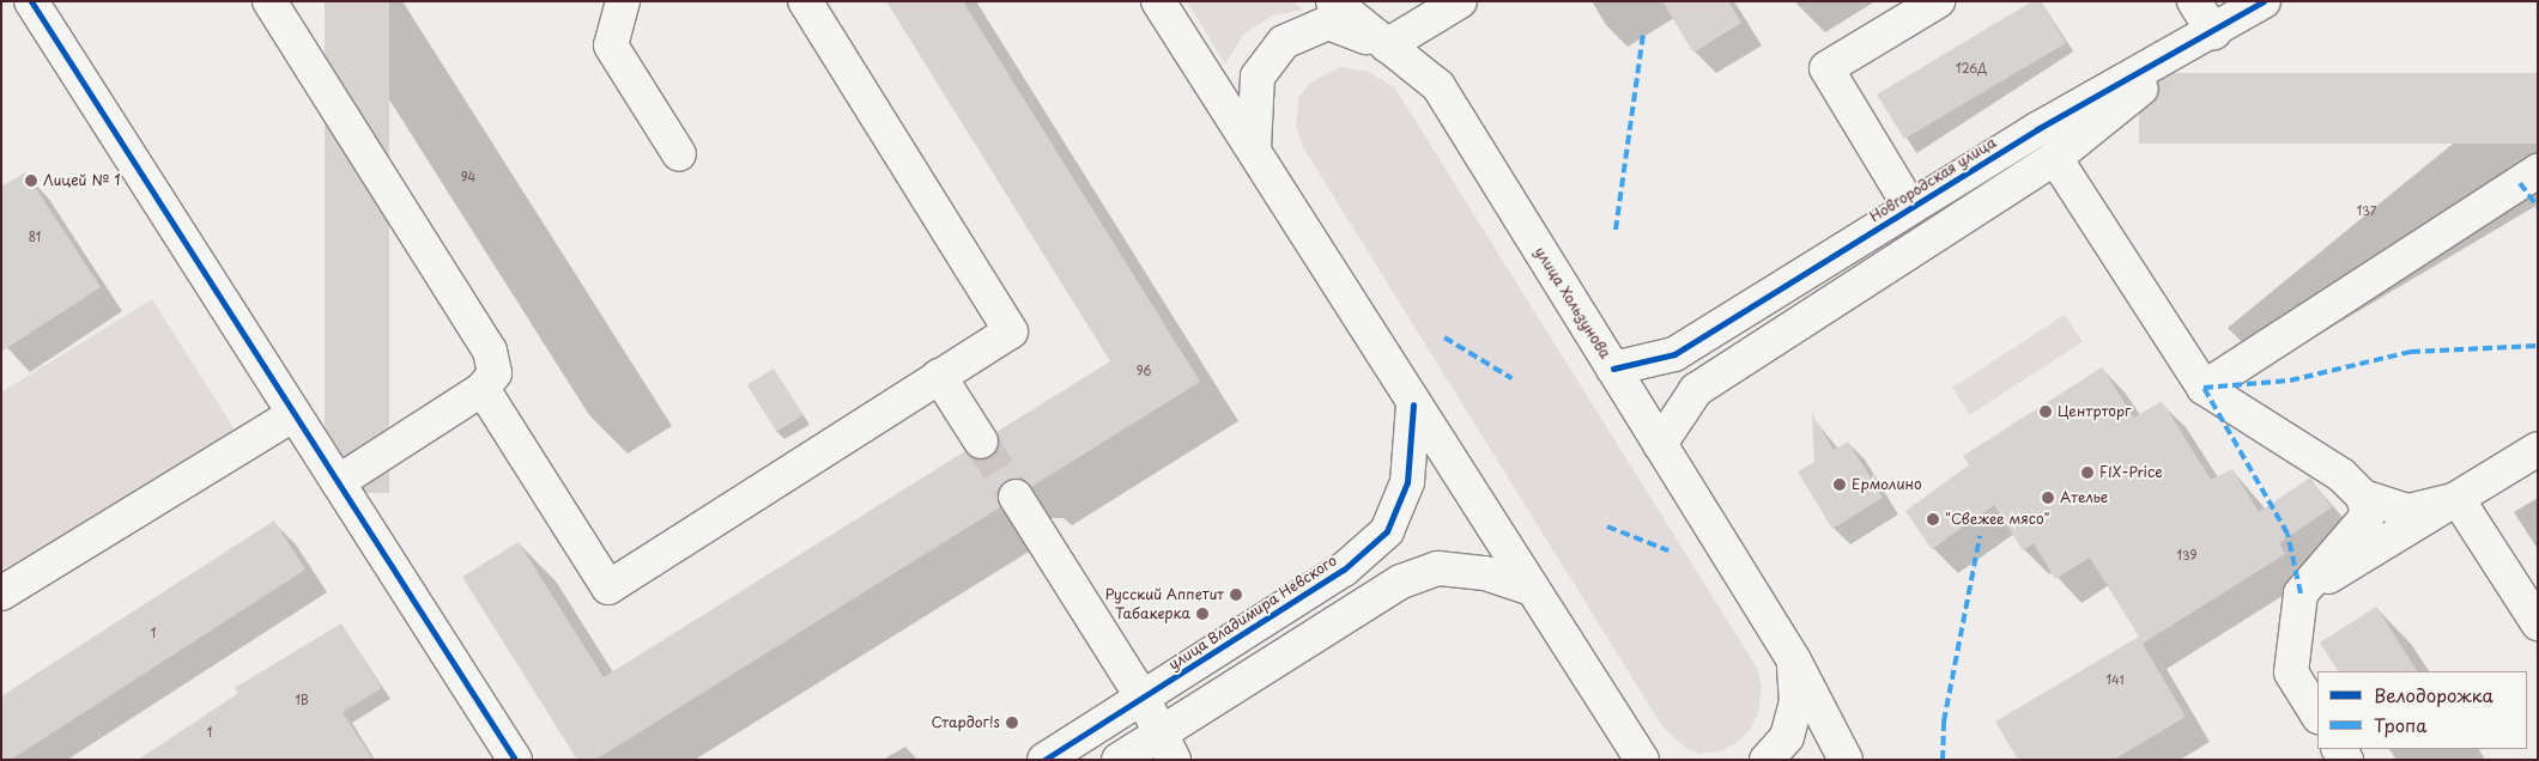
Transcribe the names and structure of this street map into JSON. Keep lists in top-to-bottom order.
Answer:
{
  "streets": {
    "street": ["Новгородская улица", "улица Хользунова", "улица Владимира Невского"]
  },
  "crossings": [
    ["Новгородская улица", "улица Хользунова"]
  ],
  "places": [
    "Лицей № 1",
    "Центрторг",
    "FIX-Price",
    "Ермолино",
    "Ателье",
    "\"Свежее мясо\"",
    "Русский Аппетит",
    "Табакерка",
    "Стардог!s"
  ],
  "house_numbers": [
    "126Д",
    "94",
    "137",
    "81",
    "96",
    "139",
    "1",
    "141",
    "1В",
    "1"
  ],
  "legend": ["Велодорожка", "Тропа"]
}
